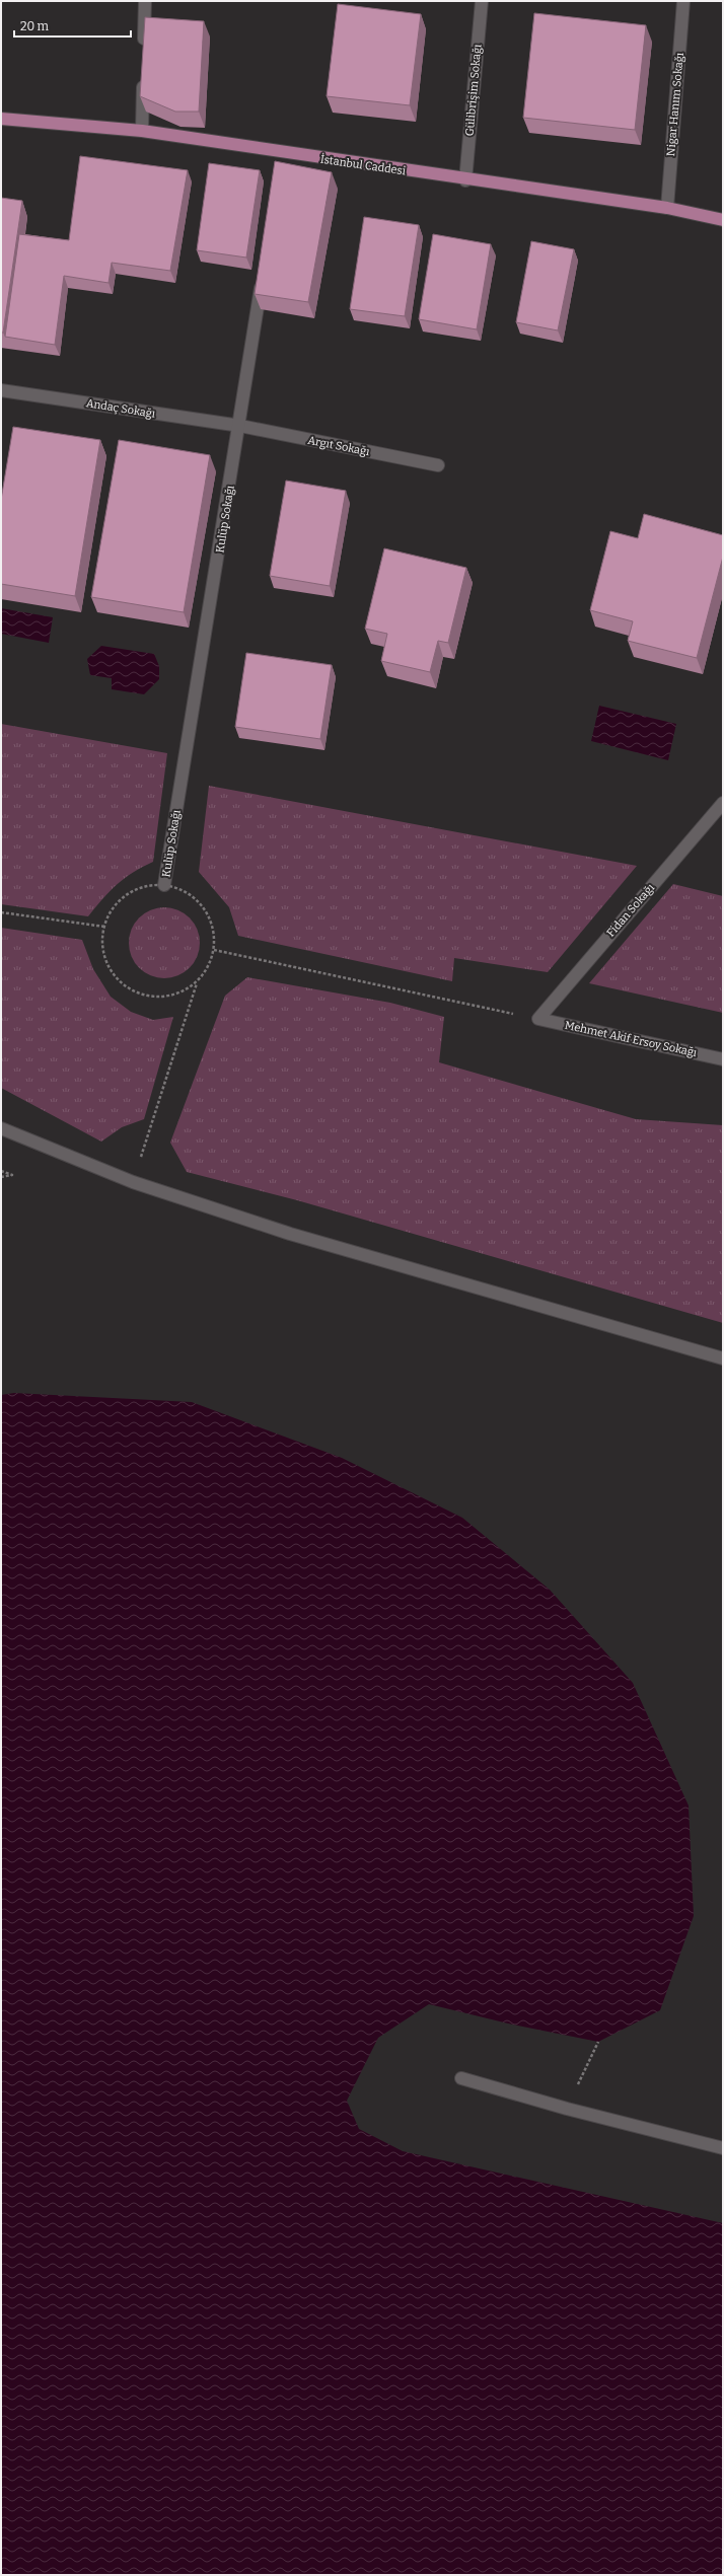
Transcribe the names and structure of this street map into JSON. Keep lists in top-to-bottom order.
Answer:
{
  "streets": {
    "main road": ["İstanbul Caddesi"],
    "street": [
      "Gülibrişim Sokağı",
      "Nigar Hanım Sokağı",
      "Andaç Sokağı",
      "Argıt Sokağı",
      "Kulüp Sokağı",
      "Fidan Sokağı",
      "Mehmet Akif Ersoy Sokağı"
    ]
  },
  "crossings": [
    ["Gülibrişim Sokağı", "İstanbul Caddesi"],
    ["Nigar Hanım Sokağı", "İstanbul Caddesi"],
    ["Andaç Sokağı", "Argıt Sokağı"],
    ["Andaç Sokağı", "Kulüp Sokağı"],
    ["Argıt Sokağı", "Kulüp Sokağı"],
    ["Fidan Sokağı", "Mehmet Akif Ersoy Sokağı"]
  ],
  "scale_bar": "20 m"
}
